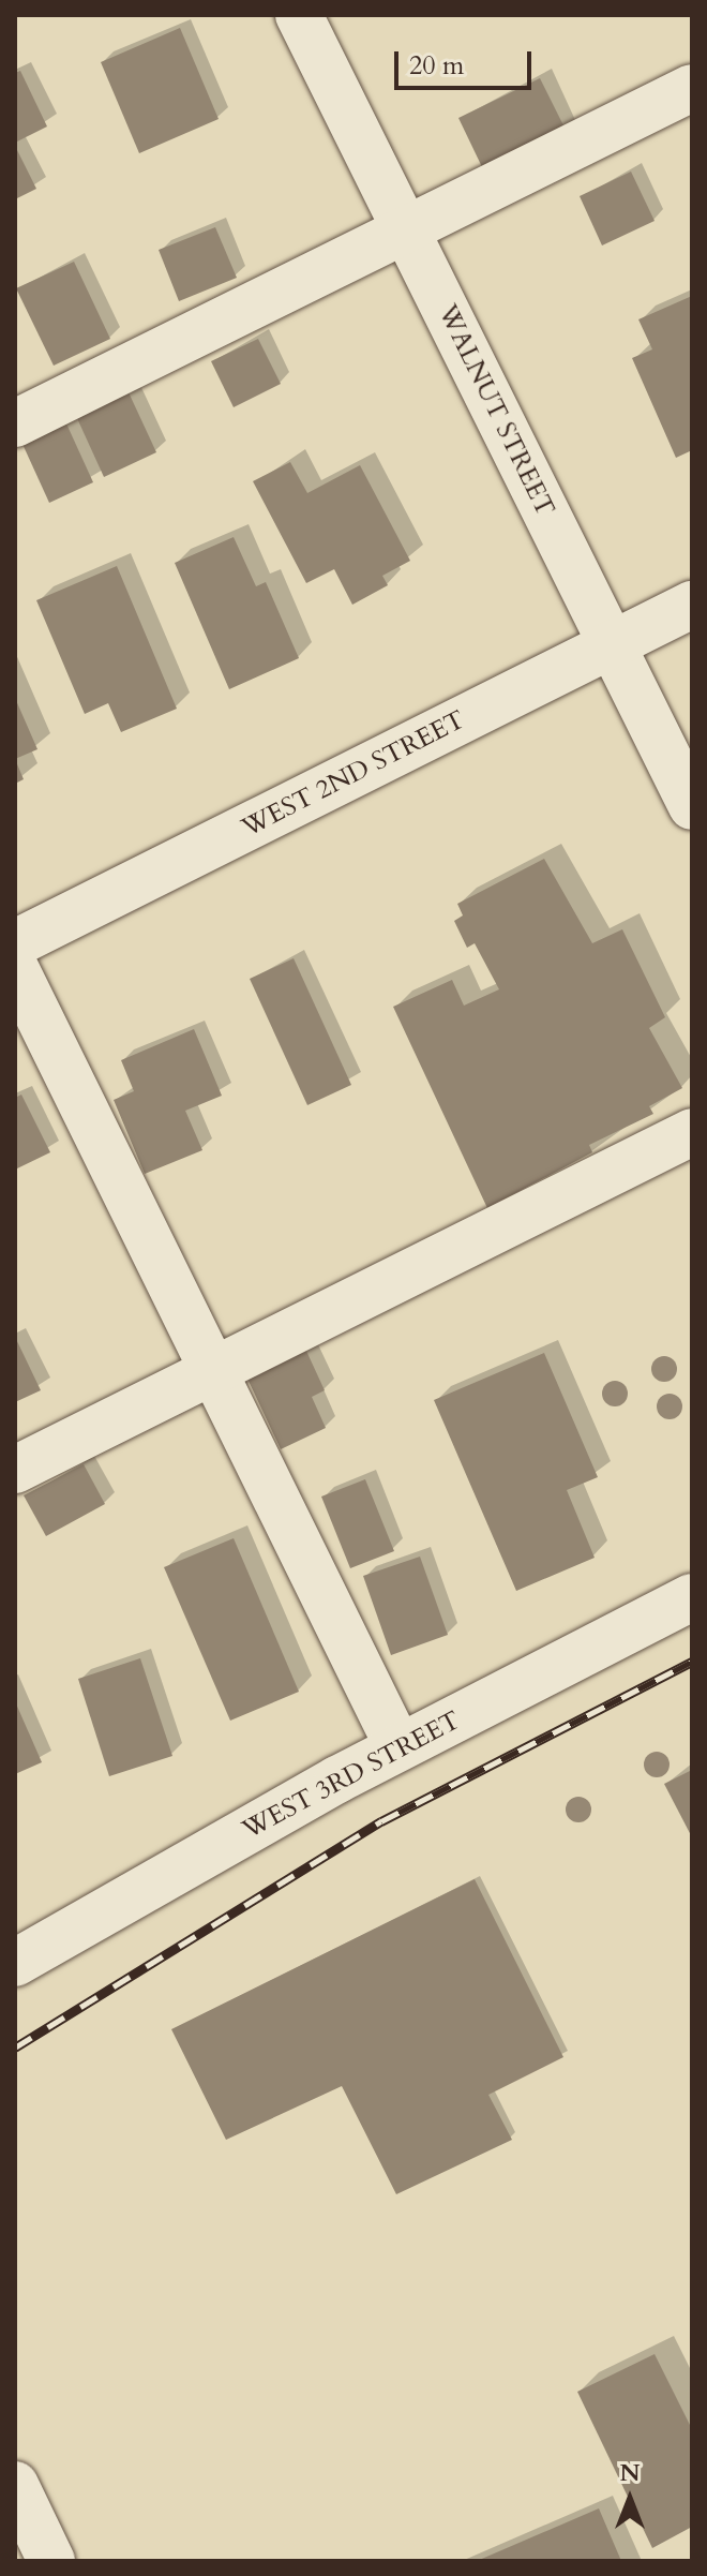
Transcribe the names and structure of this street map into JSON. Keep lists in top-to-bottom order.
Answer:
{
  "streets": {
    "street": ["WALNUT STREET", "WEST 2ND STREET", "WEST 3RD STREET"]
  },
  "crossings": [
    ["WALNUT STREET", "WEST 2ND STREET"]
  ],
  "scale_bar": "20 m",
  "north": "top"
}
